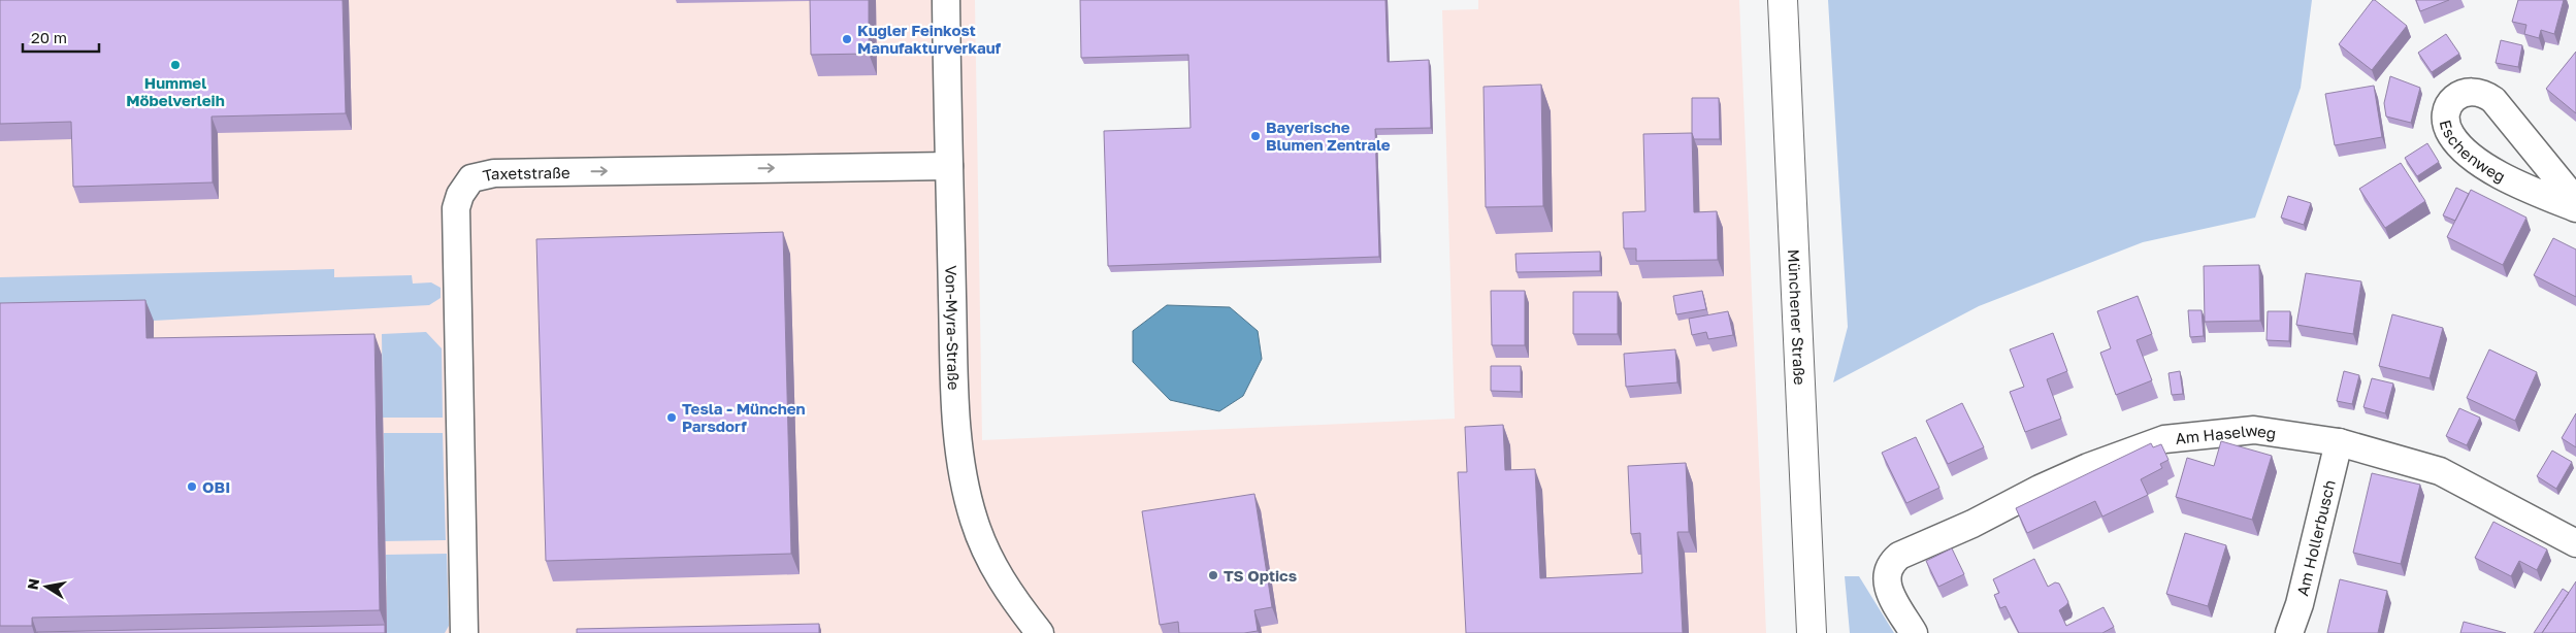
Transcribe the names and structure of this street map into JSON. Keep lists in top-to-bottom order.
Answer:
{
  "streets": {
    "street": [
      "Eschenweg",
      "Taxetstraße",
      "Münchener Straße",
      "Von-Myra-Straße",
      "Am Haselweg",
      "Am Hollerbusch"
    ]
  },
  "crossings": [
    ["Taxetstraße", "Von-Myra-Straße"],
    ["Am Haselweg", "Am Hollerbusch"]
  ],
  "places": [
    "Kugler Feinkost Manufakturverkauf",
    "Hummel Möbelverleih",
    "Bayerische Blumen Zentrale",
    "Tesla - München Parsdorf",
    "OBI",
    "TS Optics"
  ],
  "scale_bar": "20 m",
  "north": "left"
}
